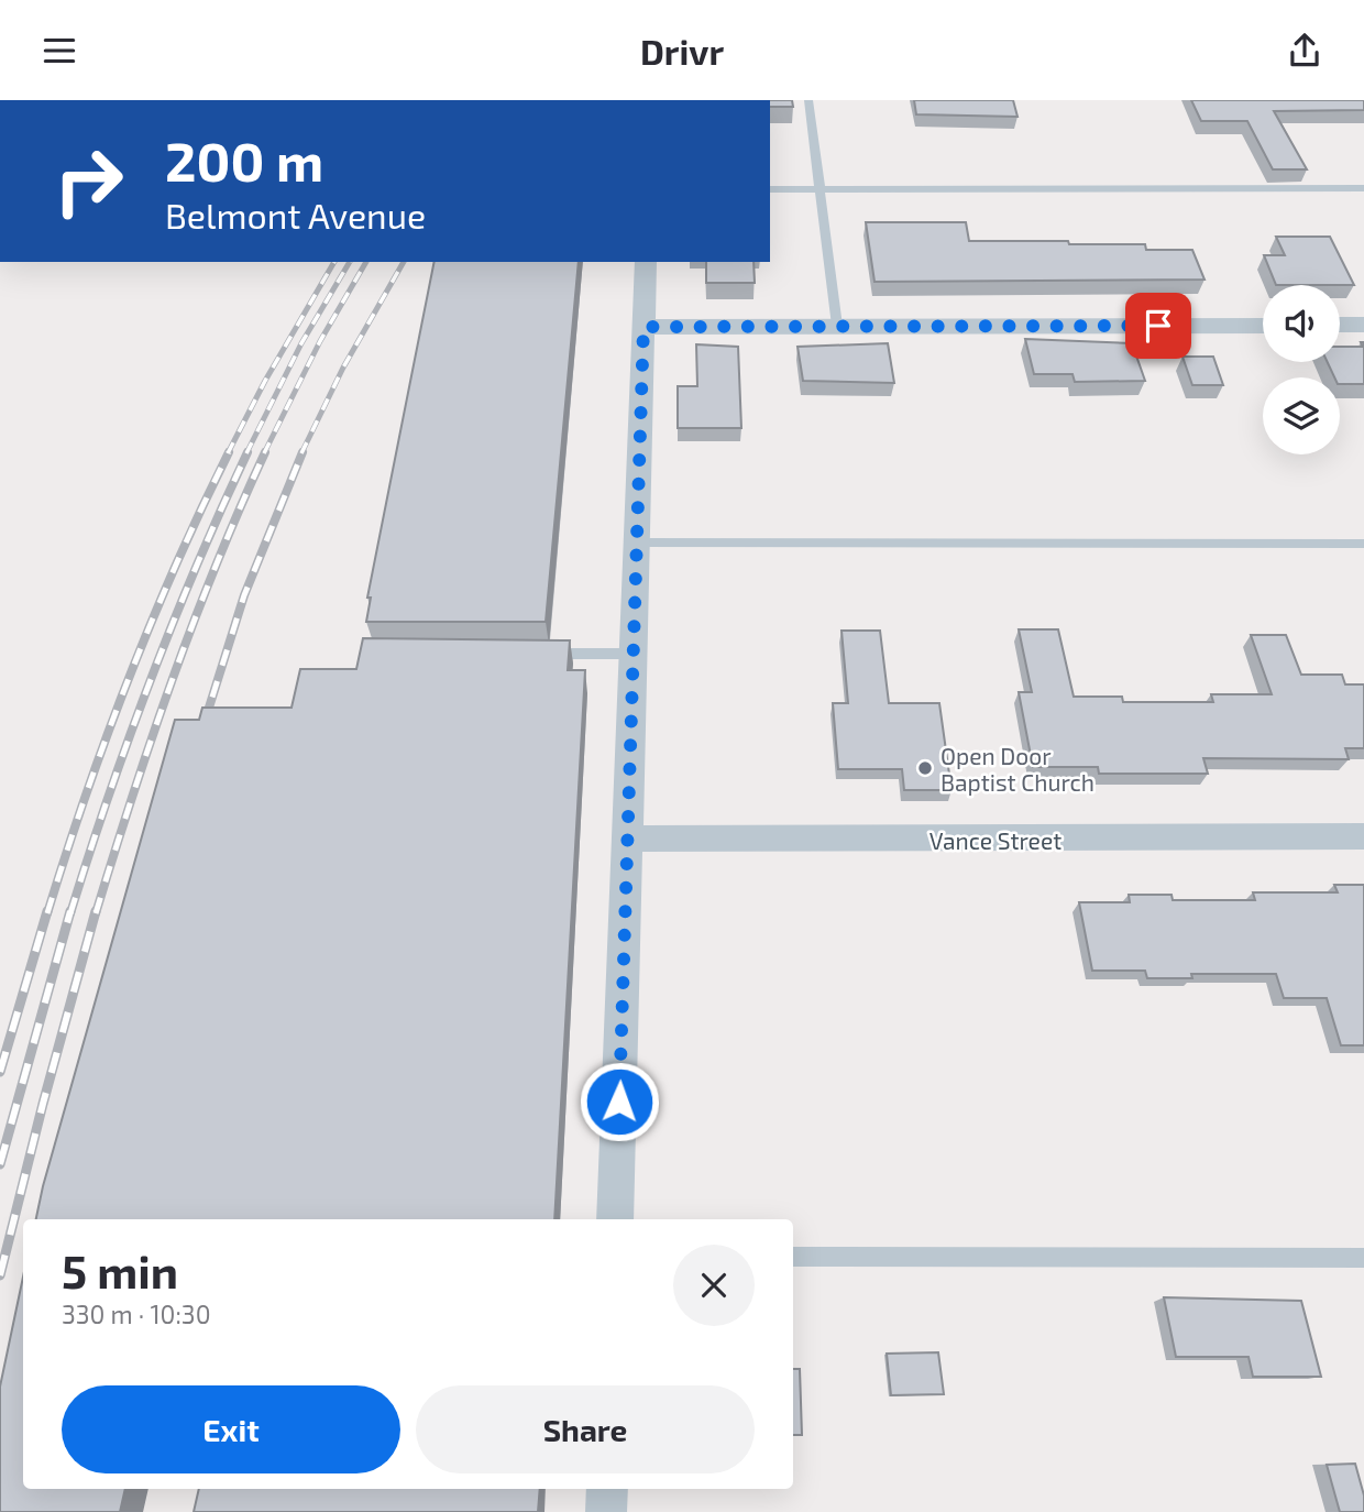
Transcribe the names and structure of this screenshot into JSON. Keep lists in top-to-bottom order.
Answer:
{
  "streets": {
    "street": ["Vance Street"]
  },
  "places": ["Open Door Baptist Church"],
  "page": {
    "header": "Drivr",
    "turn": ["200 m", "Belmont Avenue"],
    "heading": ["5 min", "330 m · 10:30"],
    "buttons": ["Exit", "Share"]
  }
}
